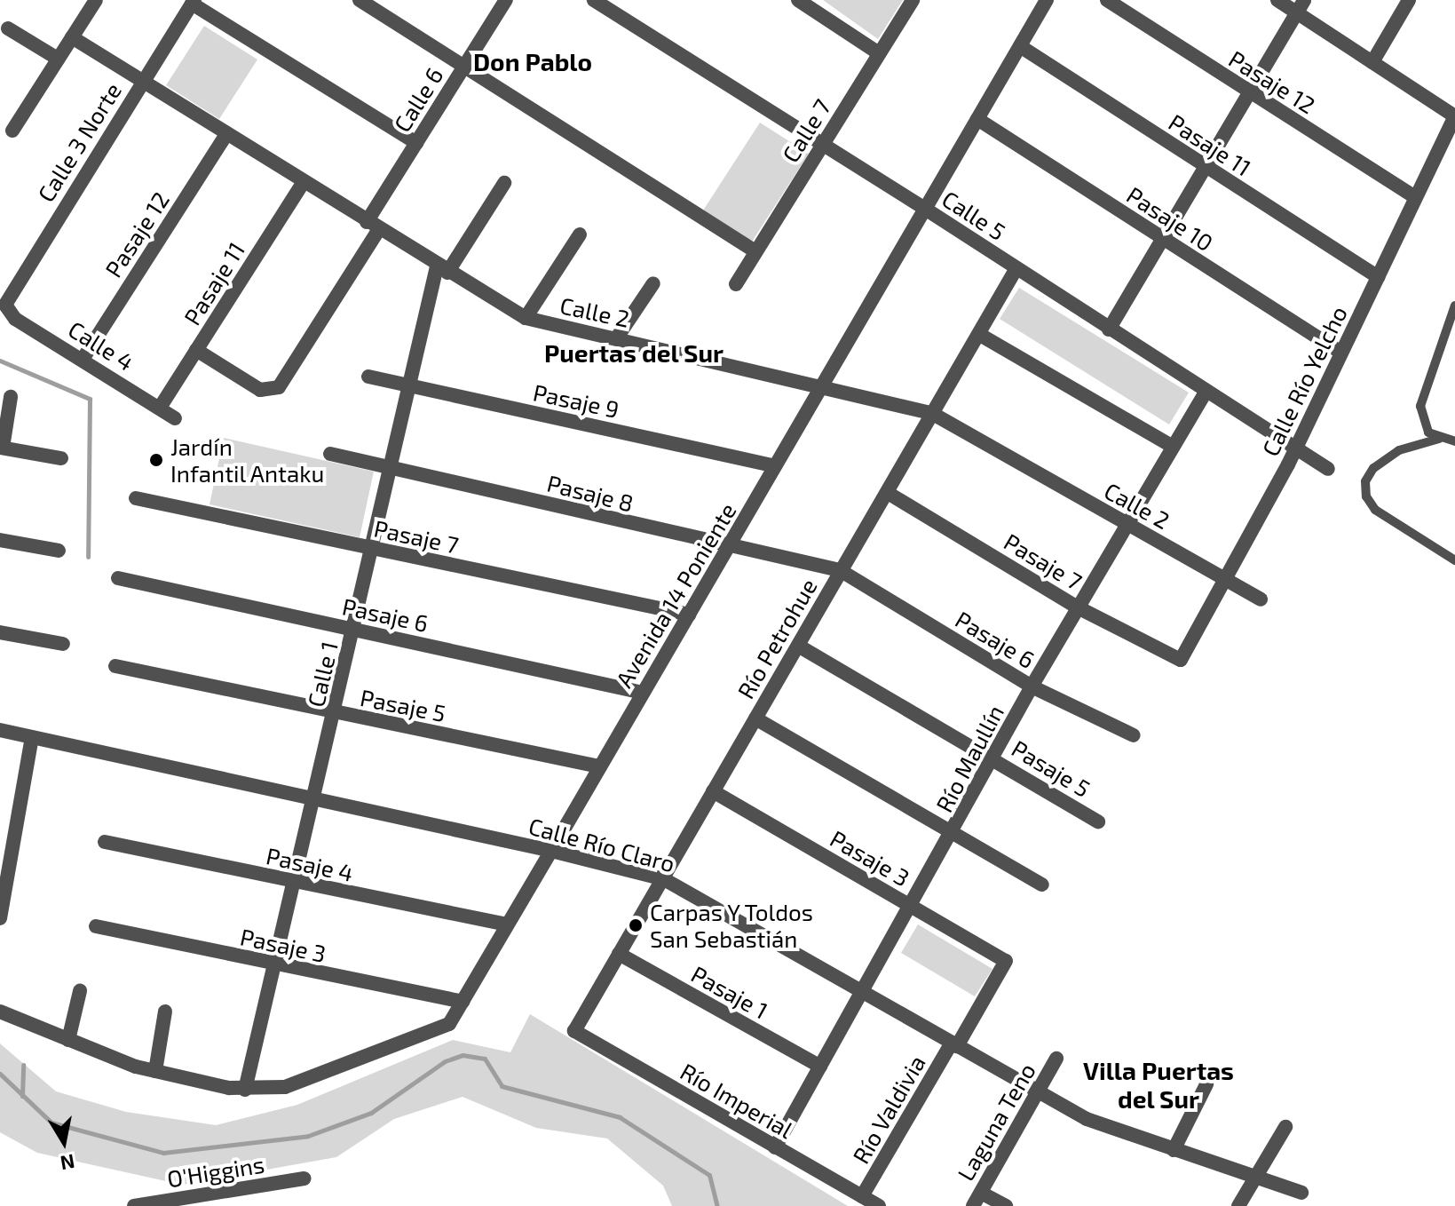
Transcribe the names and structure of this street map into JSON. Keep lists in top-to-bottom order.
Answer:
{
  "streets": {
    "street": [
      "Pasaje 12",
      "Calle 6",
      "Calle 7",
      "Calle 3 Norte",
      "Pasaje 11",
      "Calle 5",
      "Pasaje 10",
      "Calle 2",
      "Calle 4",
      "Calle Río Yelcho",
      "Pasaje 9",
      "Pasaje 8",
      "Pasaje 7",
      "Avenida 14 Poniente",
      "Pasaje 6",
      "Río Petrohue",
      "Calle 1",
      "Pasaje 5",
      "Río Maullín",
      "Calle Río Claro",
      "Pasaje 3",
      "Pasaje 4",
      "Pasaje 1",
      "Río Imperial",
      "Río Valdivia",
      "Laguna Teno",
      "O'Higgins"
    ]
  },
  "crossings": [
    ["Pasaje 12", "Calle 2"],
    ["Pasaje 12", "Calle 4"],
    ["Pasaje 12", "Calle Río Yelcho"],
    ["Calle 6", "Pasaje 11"],
    ["Calle 6", "Calle 2"],
    ["Calle 7", "Calle 5"],
    ["Calle 3 Norte", "Calle 2"],
    ["Calle 3 Norte", "Calle 4"],
    ["Pasaje 11", "Calle 2"],
    ["Pasaje 11", "Calle 4"],
    ["Pasaje 11", "Calle Río Yelcho"],
    ["Pasaje 11", "Avenida 14 Poniente"],
    ["Calle 5", "Calle Río Yelcho"],
    ["Calle 5", "Avenida 14 Poniente"],
    ["Calle 5", "Río Petrohue"],
    ["Calle 5", "Río Maullín"],
    ["Pasaje 10", "Calle Río Yelcho"],
    ["Pasaje 10", "Avenida 14 Poniente"],
    ["Calle 2", "Calle Río Yelcho"],
    ["Calle 2", "Avenida 14 Poniente"],
    ["Calle 2", "Río Petrohue"],
    ["Calle 2", "Calle 1"],
    ["Calle 2", "Río Maullín"],
    ["Calle Río Yelcho", "Pasaje 7"],
    ["Pasaje 9", "Avenida 14 Poniente"],
    ["Pasaje 9", "Calle 1"],
    ["Pasaje 8", "Avenida 14 Poniente"],
    ["Pasaje 8", "Pasaje 6"],
    ["Pasaje 8", "Río Petrohue"],
    ["Pasaje 8", "Calle 1"],
    ["Pasaje 7", "Avenida 14 Poniente"],
    ["Pasaje 7", "Río Petrohue"],
    ["Pasaje 7", "Calle 1"],
    ["Pasaje 7", "Río Maullín"],
    ["Avenida 14 Poniente", "Pasaje 6"],
    ["Avenida 14 Poniente", "Calle 1"],
    ["Avenida 14 Poniente", "Pasaje 5"],
    ["Avenida 14 Poniente", "Calle Río Claro"],
    ["Avenida 14 Poniente", "Pasaje 3"],
    ["Avenida 14 Poniente", "Pasaje 4"],
    ["Pasaje 6", "Río Petrohue"],
    ["Pasaje 6", "Calle 1"],
    ["Pasaje 6", "Río Maullín"],
    ["Río Petrohue", "Pasaje 5"],
    ["Río Petrohue", "Calle Río Claro"],
    ["Río Petrohue", "Pasaje 3"],
    ["Río Petrohue", "Pasaje 1"],
    ["Río Petrohue", "Río Imperial"],
    ["Calle 1", "Pasaje 5"],
    ["Calle 1", "Calle Río Claro"],
    ["Calle 1", "Pasaje 3"],
    ["Calle 1", "Pasaje 4"],
    ["Pasaje 5", "Río Maullín"],
    ["Río Maullín", "Calle Río Claro"],
    ["Río Maullín", "Pasaje 3"],
    ["Río Maullín", "Pasaje 1"],
    ["Río Maullín", "Río Imperial"],
    ["Calle Río Claro", "Río Valdivia"],
    ["Calle Río Claro", "Laguna Teno"],
    ["Pasaje 3", "Río Valdivia"],
    ["Río Imperial", "Río Valdivia"]
  ],
  "districts": ["Don Pablo", "Puertas del Sur", "Villa Puertas del Sur"],
  "places": ["Jardín Infantil Antaku", "Carpas Y Toldos San Sebastián"],
  "north": "bottom"
}
